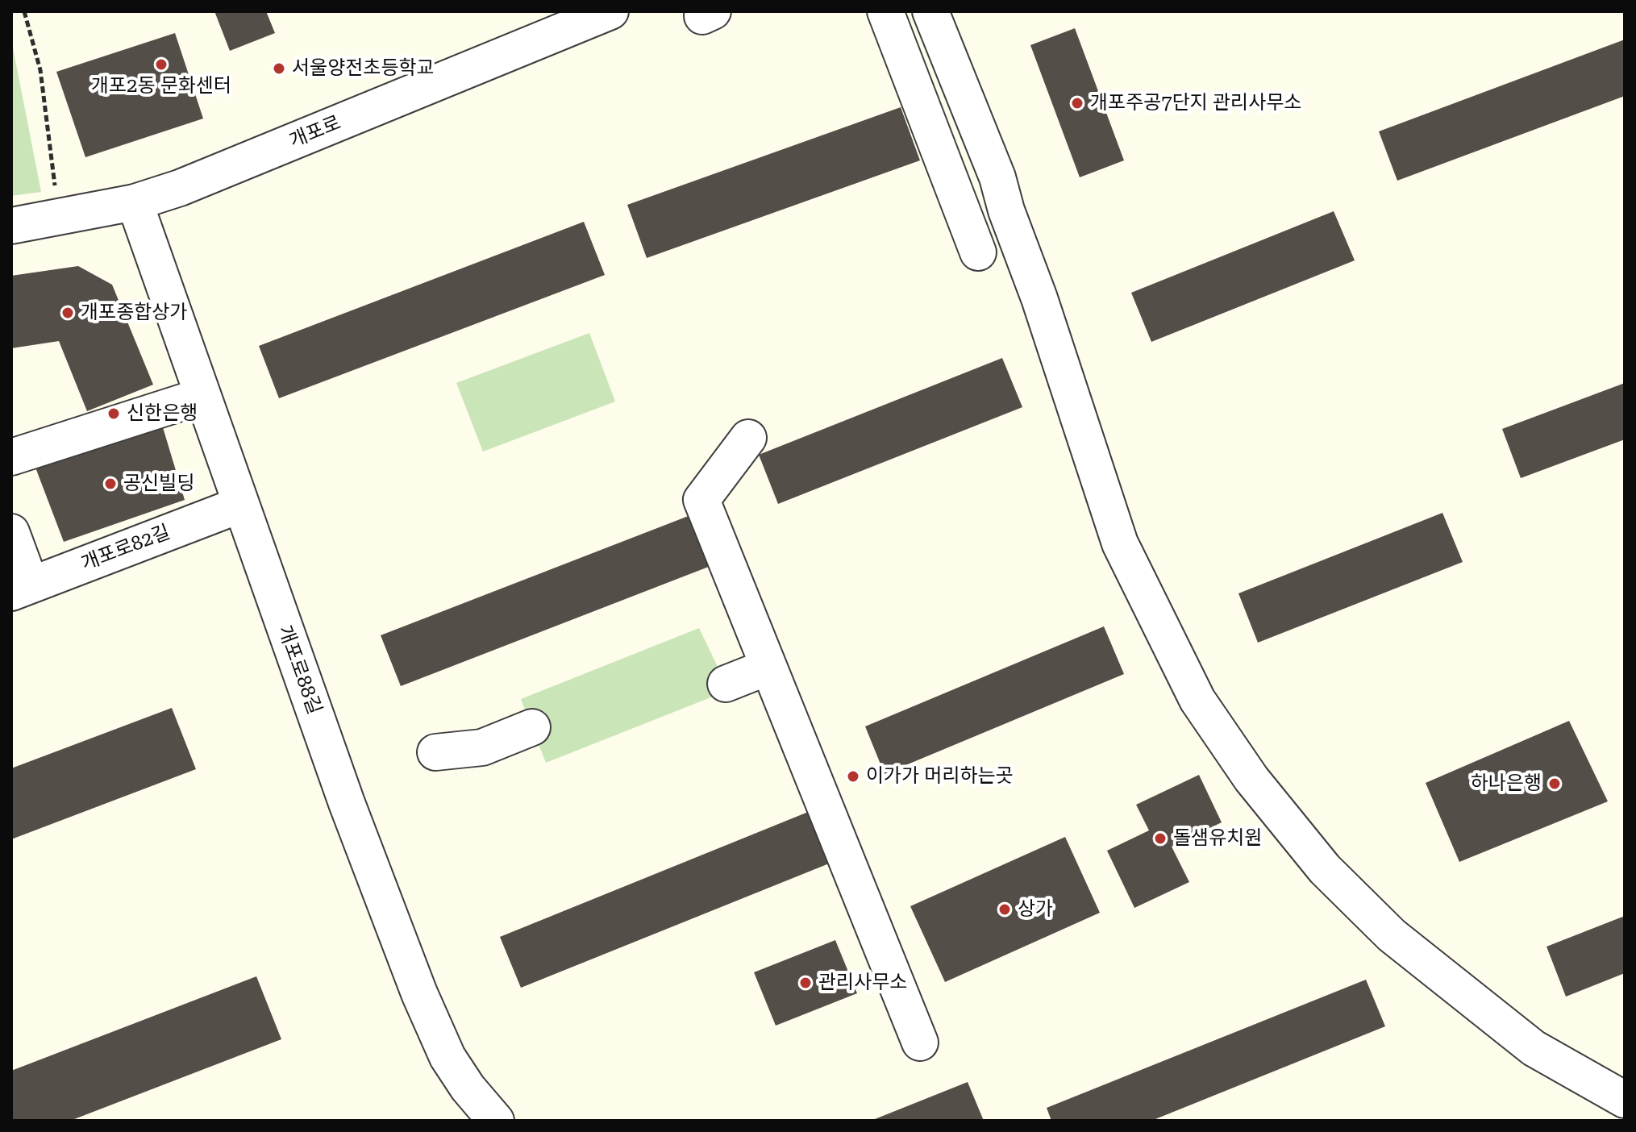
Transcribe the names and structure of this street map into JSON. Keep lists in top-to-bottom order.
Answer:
{
  "streets": {
    "street": ["개포로", "개포로82길", "개포로88길"]
  },
  "crossings": [
    ["개포로", "개포로88길"],
    ["개포로82길", "개포로88길"]
  ],
  "places": [
    "개포2동 문화센터",
    "서울양전초등학교",
    "개포주공7단지 관리사무소",
    "개포종합상가",
    "신한은행",
    "공신빌딩",
    "이가가 머리하는곳",
    "하나은행",
    "돌샘유치원",
    "상가",
    "관리사무소"
  ]
}
